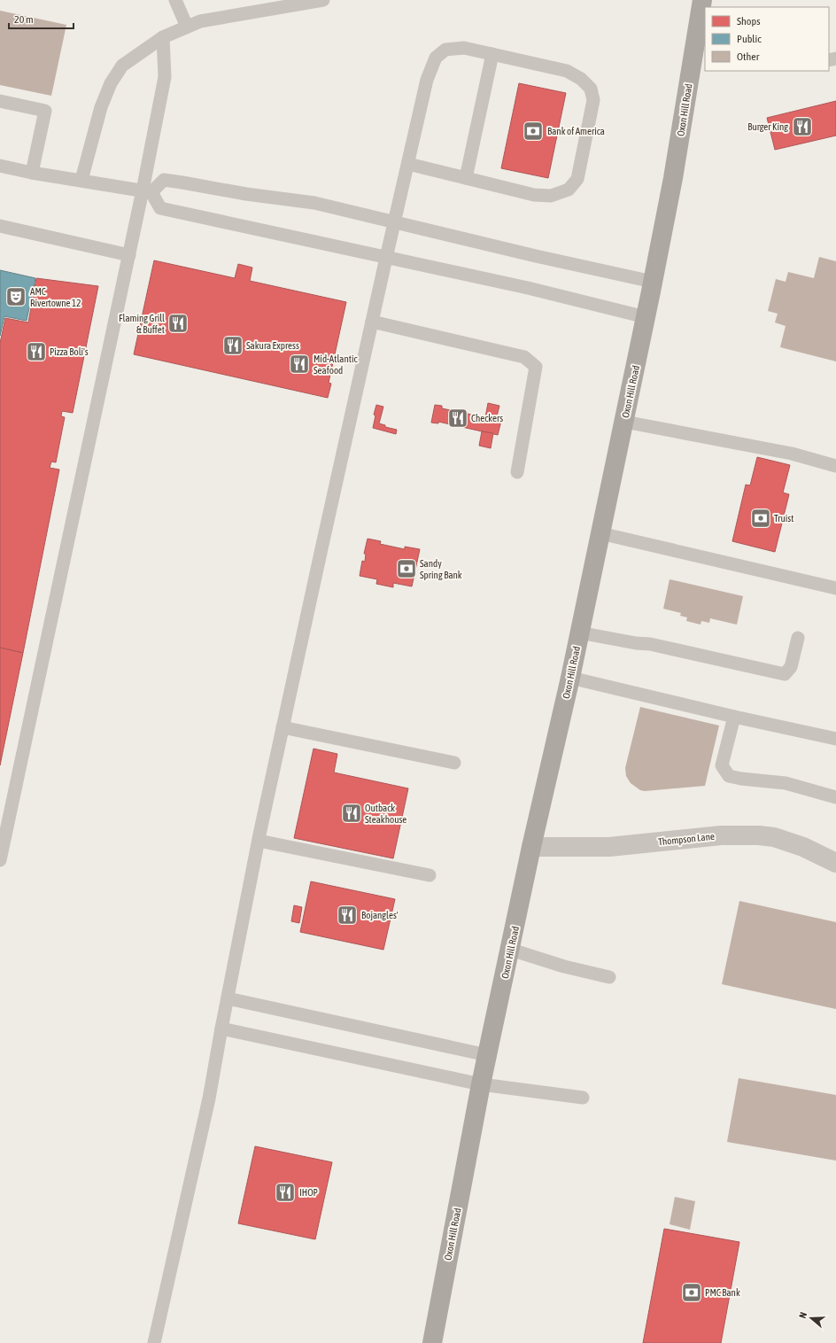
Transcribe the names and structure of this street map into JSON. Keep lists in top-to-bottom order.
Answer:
{
  "streets": {
    "main road": ["Oxon Hill Road"],
    "street": ["Thompson Lane"]
  },
  "crossings": [
    ["Oxon Hill Road", "Thompson Lane"]
  ],
  "places": {
    "restaurant": [
      "Burger King",
      "Flaming Grill & Buffet",
      "Sakura Express",
      "Pizza Boli's",
      "Mid-Atlantic Seafood",
      "Checkers",
      "Outback Steakhouse",
      "Bojangles'",
      "IHOP"
    ],
    "bank": [
      "Bank of America",
      "Truist",
      "Sandy Spring Bank",
      "PMC Bank"
    ],
    "theatre": ["AMC Rivertowne 12"]
  },
  "legend": ["Shops", "Public", "Other"],
  "scale_bar": "20 m",
  "north": "left"
}
